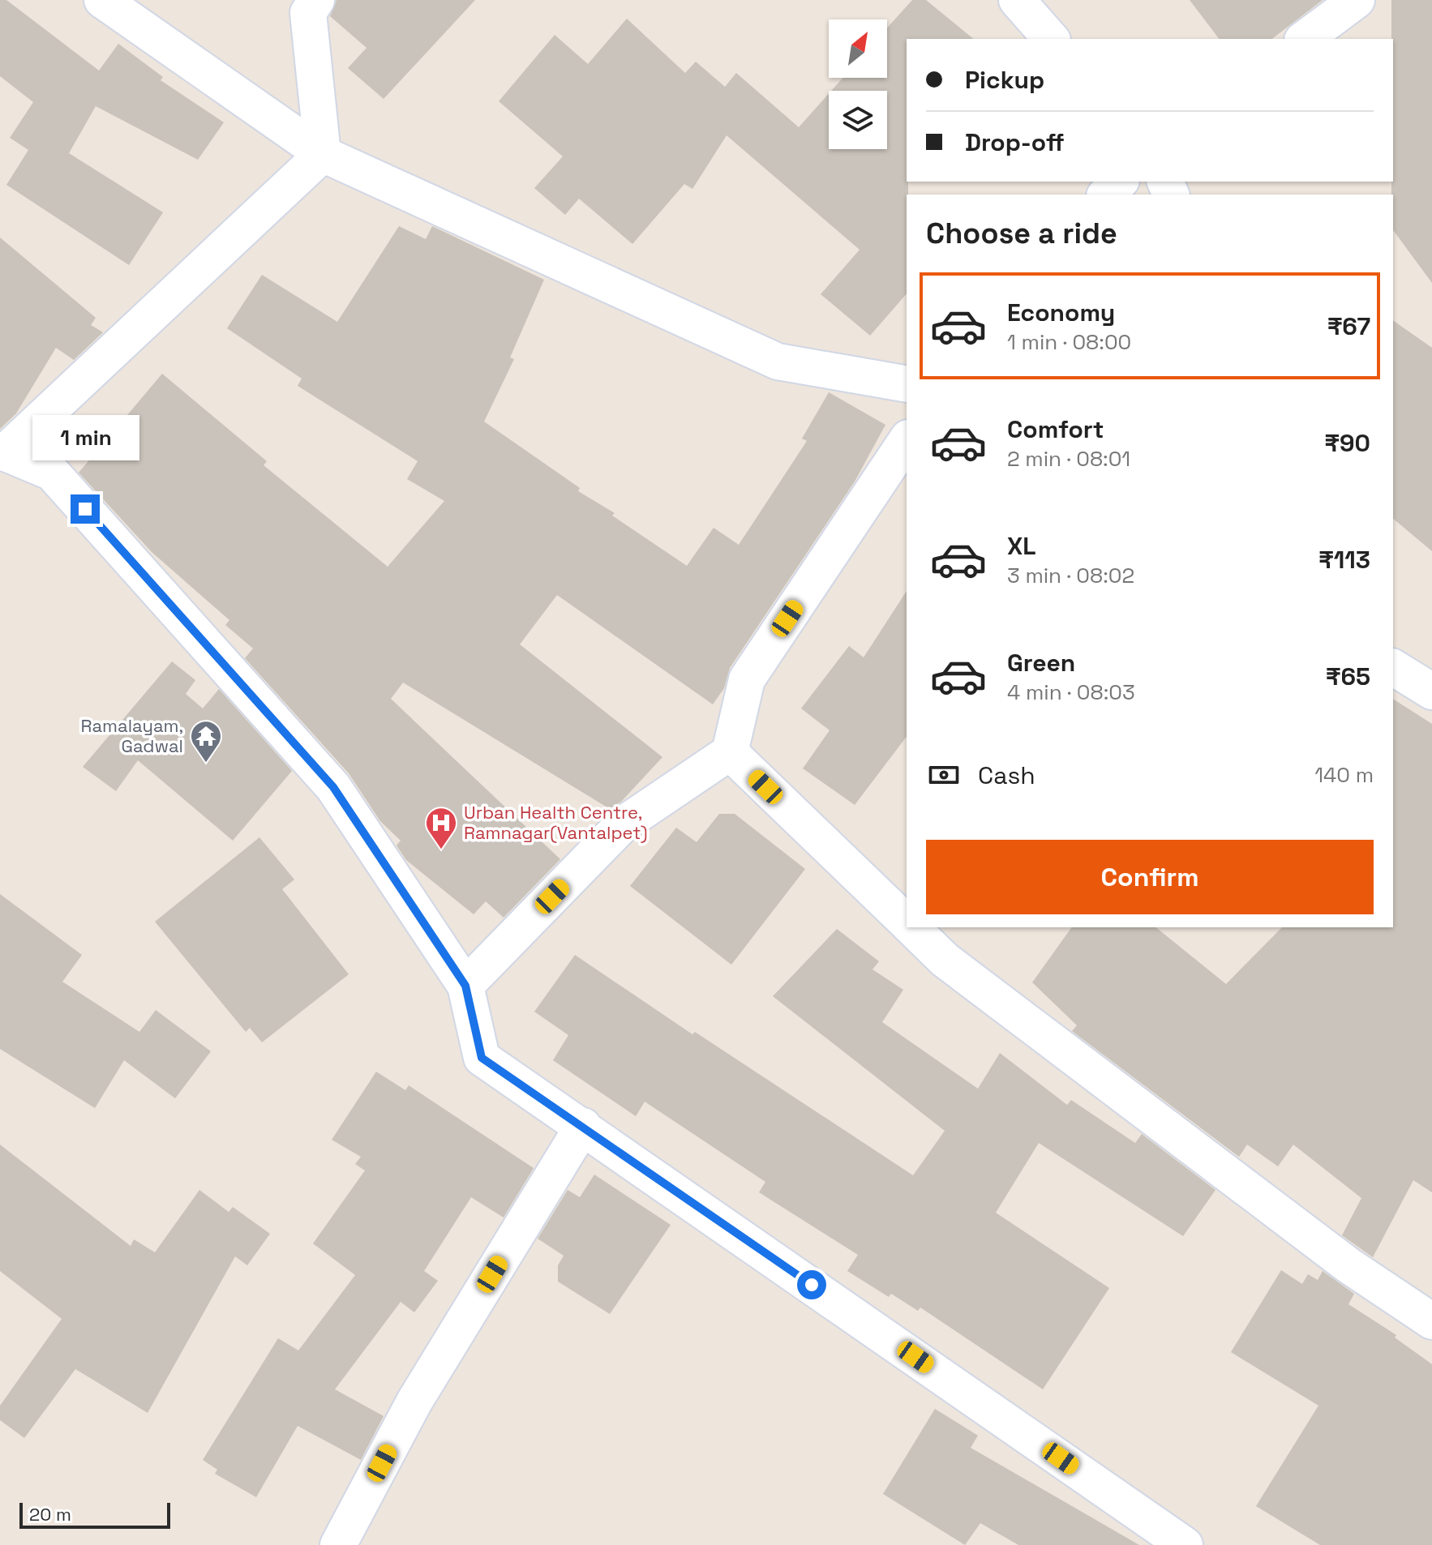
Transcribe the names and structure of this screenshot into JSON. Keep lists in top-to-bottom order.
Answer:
{
  "places": {
    "temple": ["Ramalayam, Gadwal"],
    "hospital": ["Urban Health Centre, Ramnagar(Vantalpet)"]
  },
  "scale_bar": "20 m",
  "north": "top right",
  "page": {
    "banner": ["Pickup", "Drop-off"],
    "heading": "Choose a ride",
    "list": [
      {
        "name": "Economy",
        "note": "1 min · 08:00",
        "value": "₹67"
      },
      {
        "name": "Comfort",
        "note": "2 min · 08:01",
        "value": "₹90"
      },
      {
        "name": "XL",
        "note": "3 min · 08:02",
        "value": "₹113"
      },
      {
        "name": "Green",
        "note": "4 min · 08:03",
        "value": "₹65"
      }
    ],
    "bubble": "1 min",
    "pay": ["Cash", "140 m"],
    "buttons": "Confirm",
    "scale": "20 m"
  }
}
